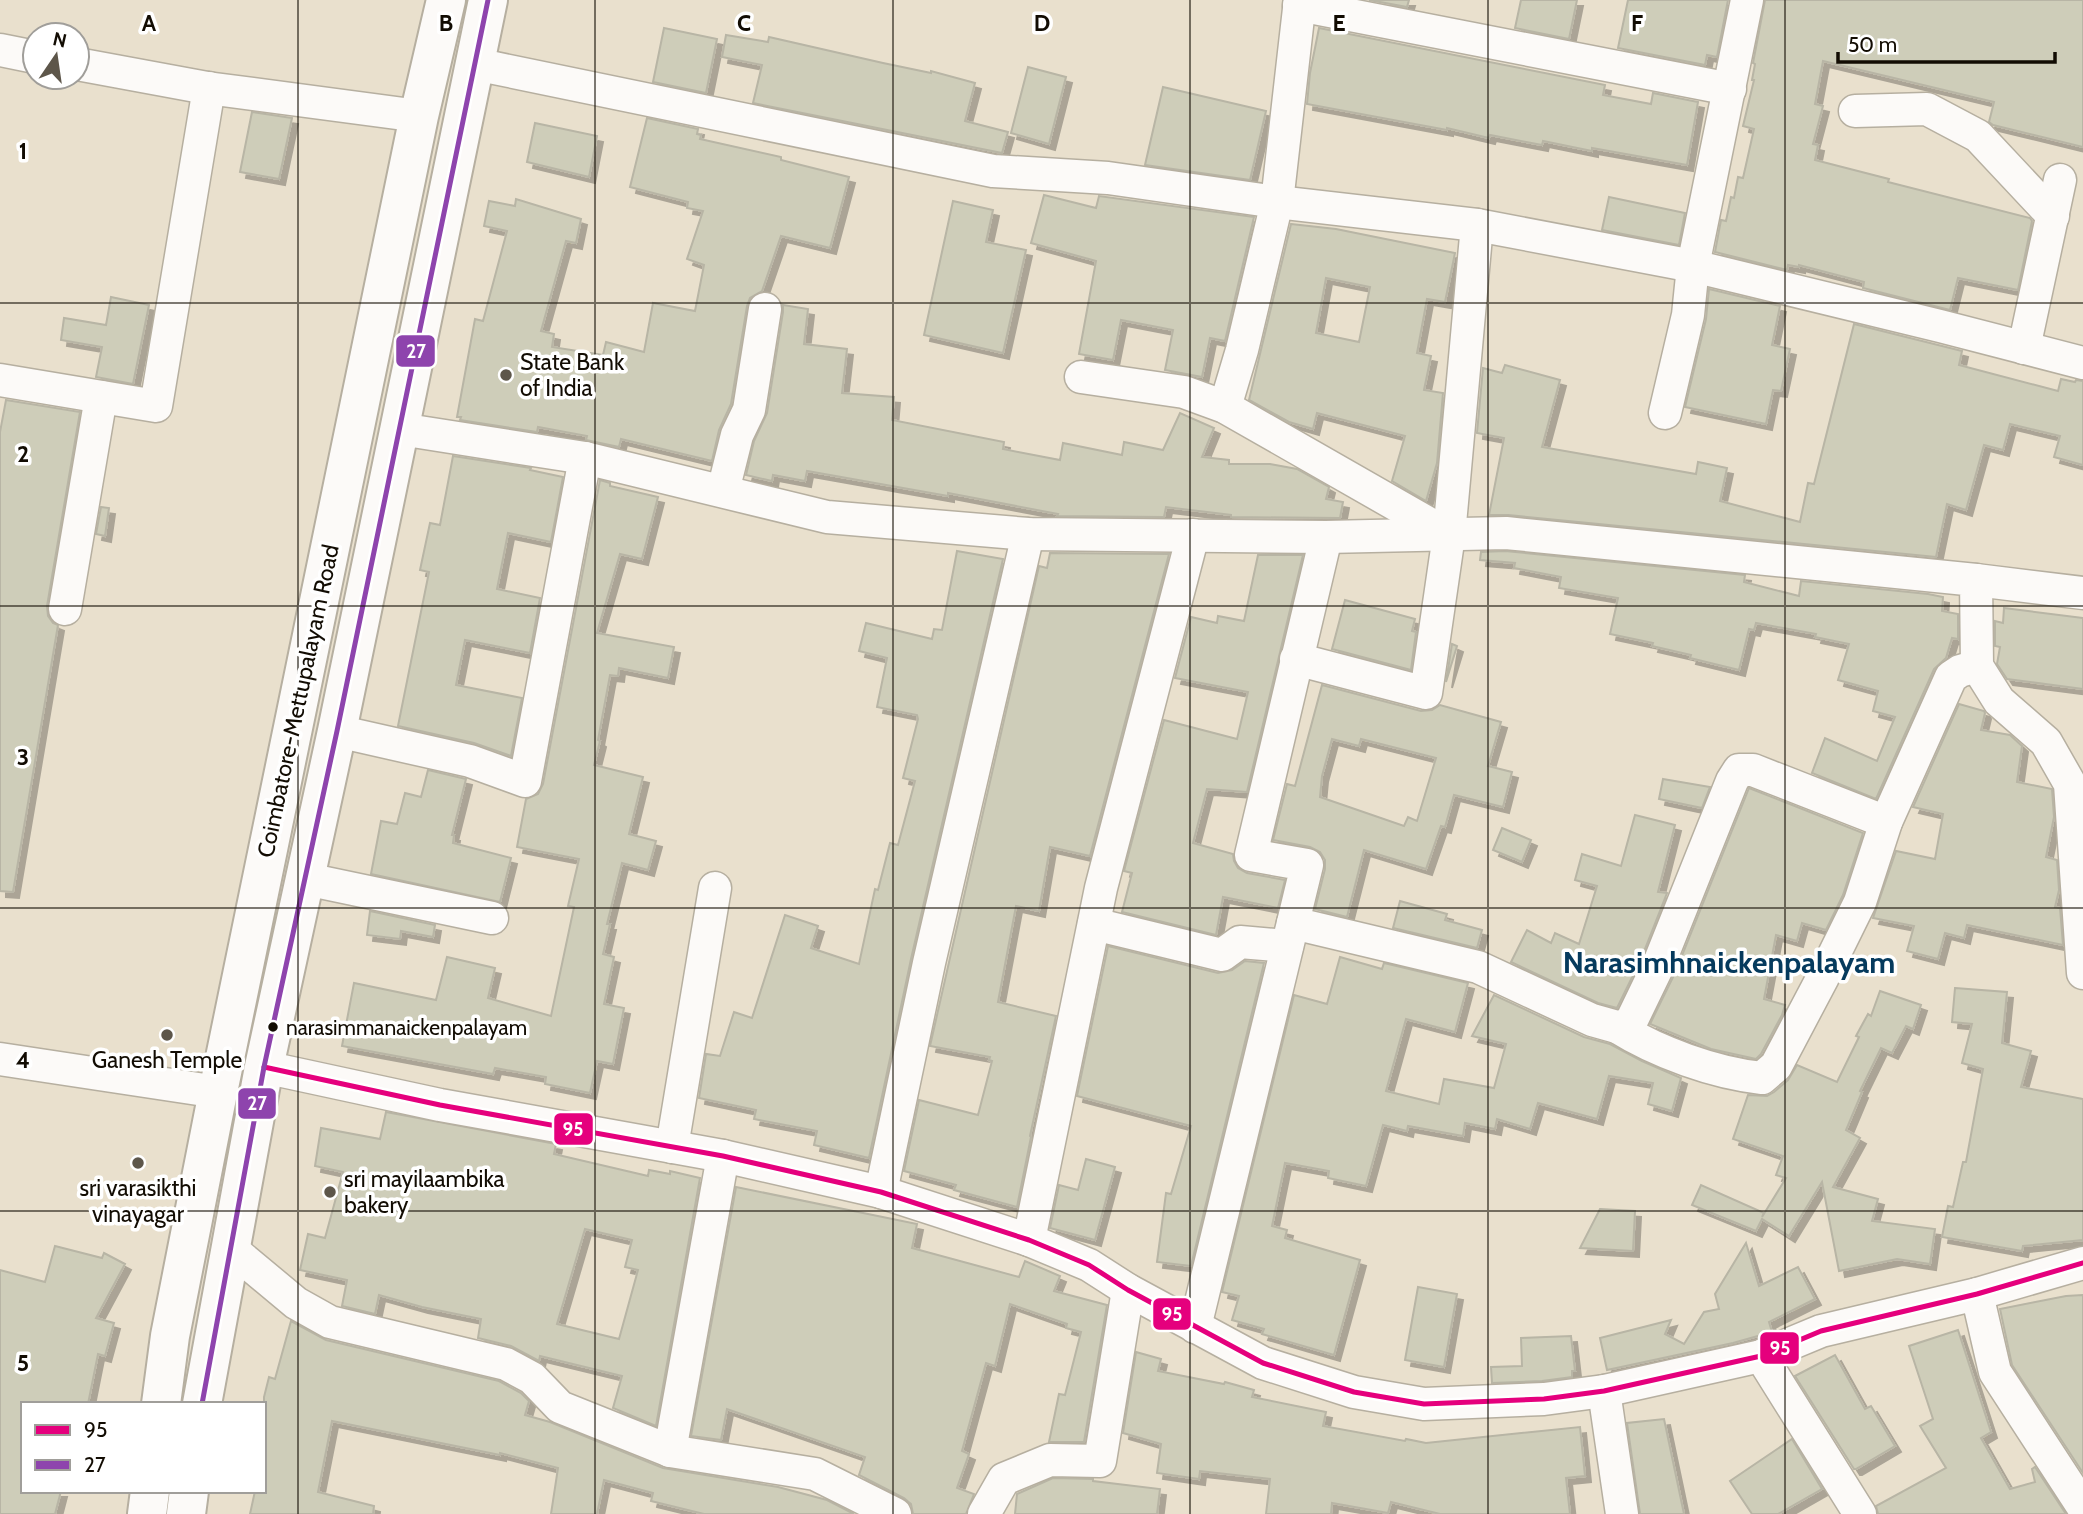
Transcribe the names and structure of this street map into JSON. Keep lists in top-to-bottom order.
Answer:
{
  "streets": {
    "highway": ["Coimbatore-Mettupalayam Road"]
  },
  "districts": ["Narasimhnaickenpalayam"],
  "places": [
    "State Bank of India",
    "narasimmanaickenpalayam",
    "Ganesh Temple",
    "sri varasikthi vinayagar",
    "sri mayilaambika bakery"
  ],
  "lines": ["transit line 27", "transit line 95"],
  "legend": ["95", "27"],
  "scale_bar": "50 m",
  "north": "top",
  "grid": {
    "columns": [
      "A",
      "B",
      "C",
      "D",
      "E",
      "F"
    ],
    "rows": [
      "1",
      "2",
      "3",
      "4",
      "5"
    ]
  }
}
